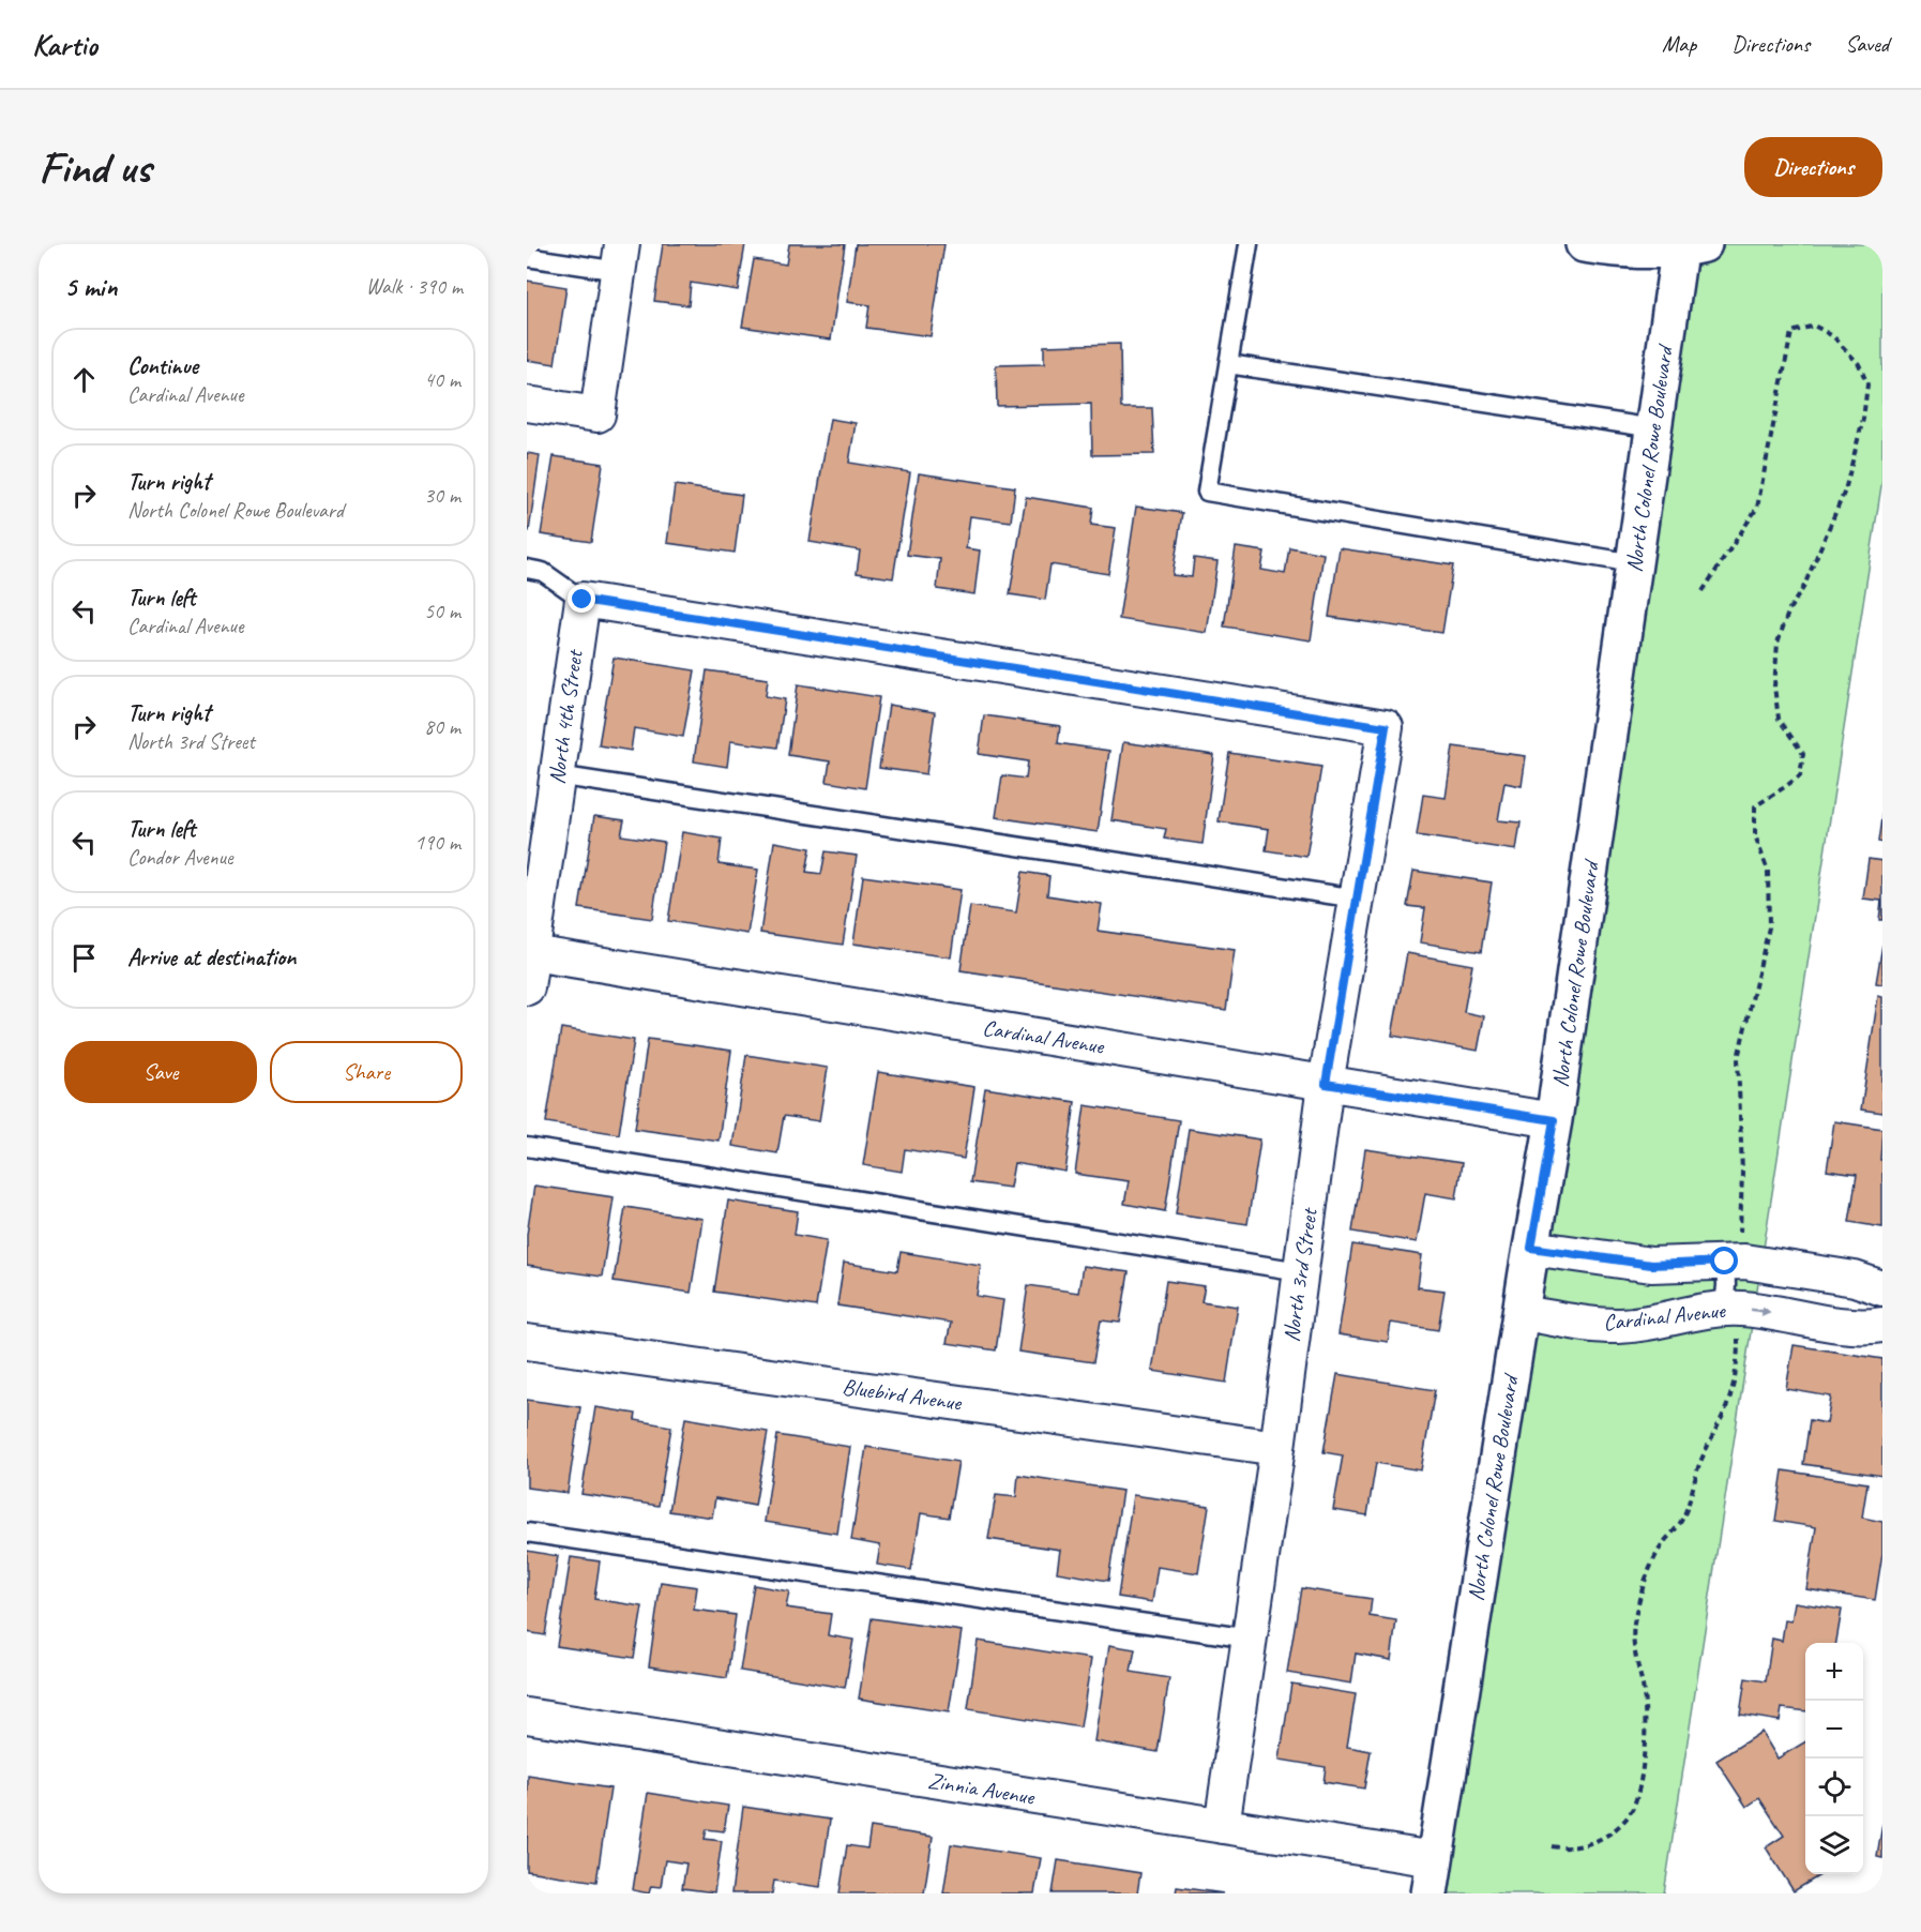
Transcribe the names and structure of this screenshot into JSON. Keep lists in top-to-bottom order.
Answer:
{
  "streets": {
    "main road": ["North Colonel Rowe Boulevard"],
    "street": [
      "North 4th Street",
      "Cardinal Avenue",
      "North 3rd Street",
      "Bluebird Avenue",
      "Zinnia Avenue"
    ]
  },
  "crossings": [
    ["North Colonel Rowe Boulevard", "Cardinal Avenue"],
    ["North Colonel Rowe Boulevard", "Zinnia Avenue"],
    ["North 4th Street", "Cardinal Avenue"],
    ["North 4th Street", "North 3rd Street"],
    ["Cardinal Avenue", "North 3rd Street"],
    ["North 3rd Street", "Bluebird Avenue"],
    ["North 3rd Street", "Zinnia Avenue"]
  ],
  "page": {
    "header": "Kartio",
    "nav": ["Map", "Directions", "Saved"],
    "buttons": [
      "Directions",
      ["Save", "Share"]
    ],
    "title": "Find us",
    "heading": ["5 min", "Walk · 390 m"],
    "list": [
      ["Continue", "Cardinal Avenue", "40 m"],
      ["Turn right", "North Colonel Rowe Boulevard", "30 m"],
      ["Turn left", "Cardinal Avenue", "50 m"],
      ["Turn right", "North 3rd Street", "80 m"],
      ["Turn left", "Condor Avenue", "190 m"],
      "Arrive at destination"
    ],
    "map_buttons": ["+", "−"]
  }
}
